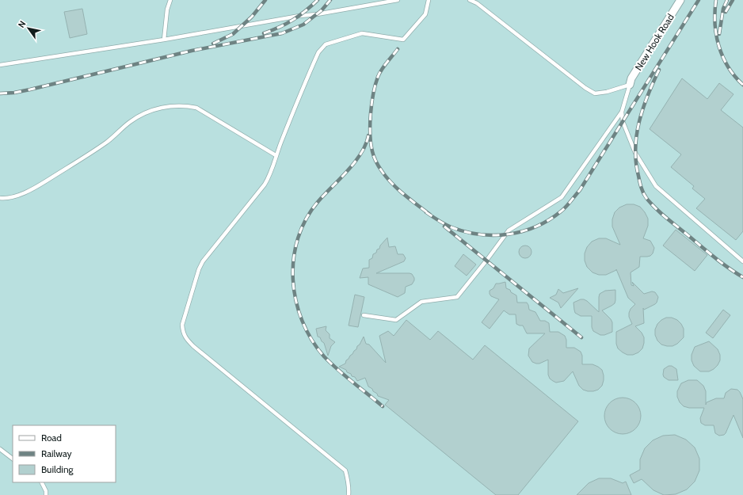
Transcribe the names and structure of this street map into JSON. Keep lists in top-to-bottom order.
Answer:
{
  "streets": {
    "street": ["New Hook Road"]
  },
  "legend": ["Road", "Railway", "Building"],
  "north": "top left"
}
